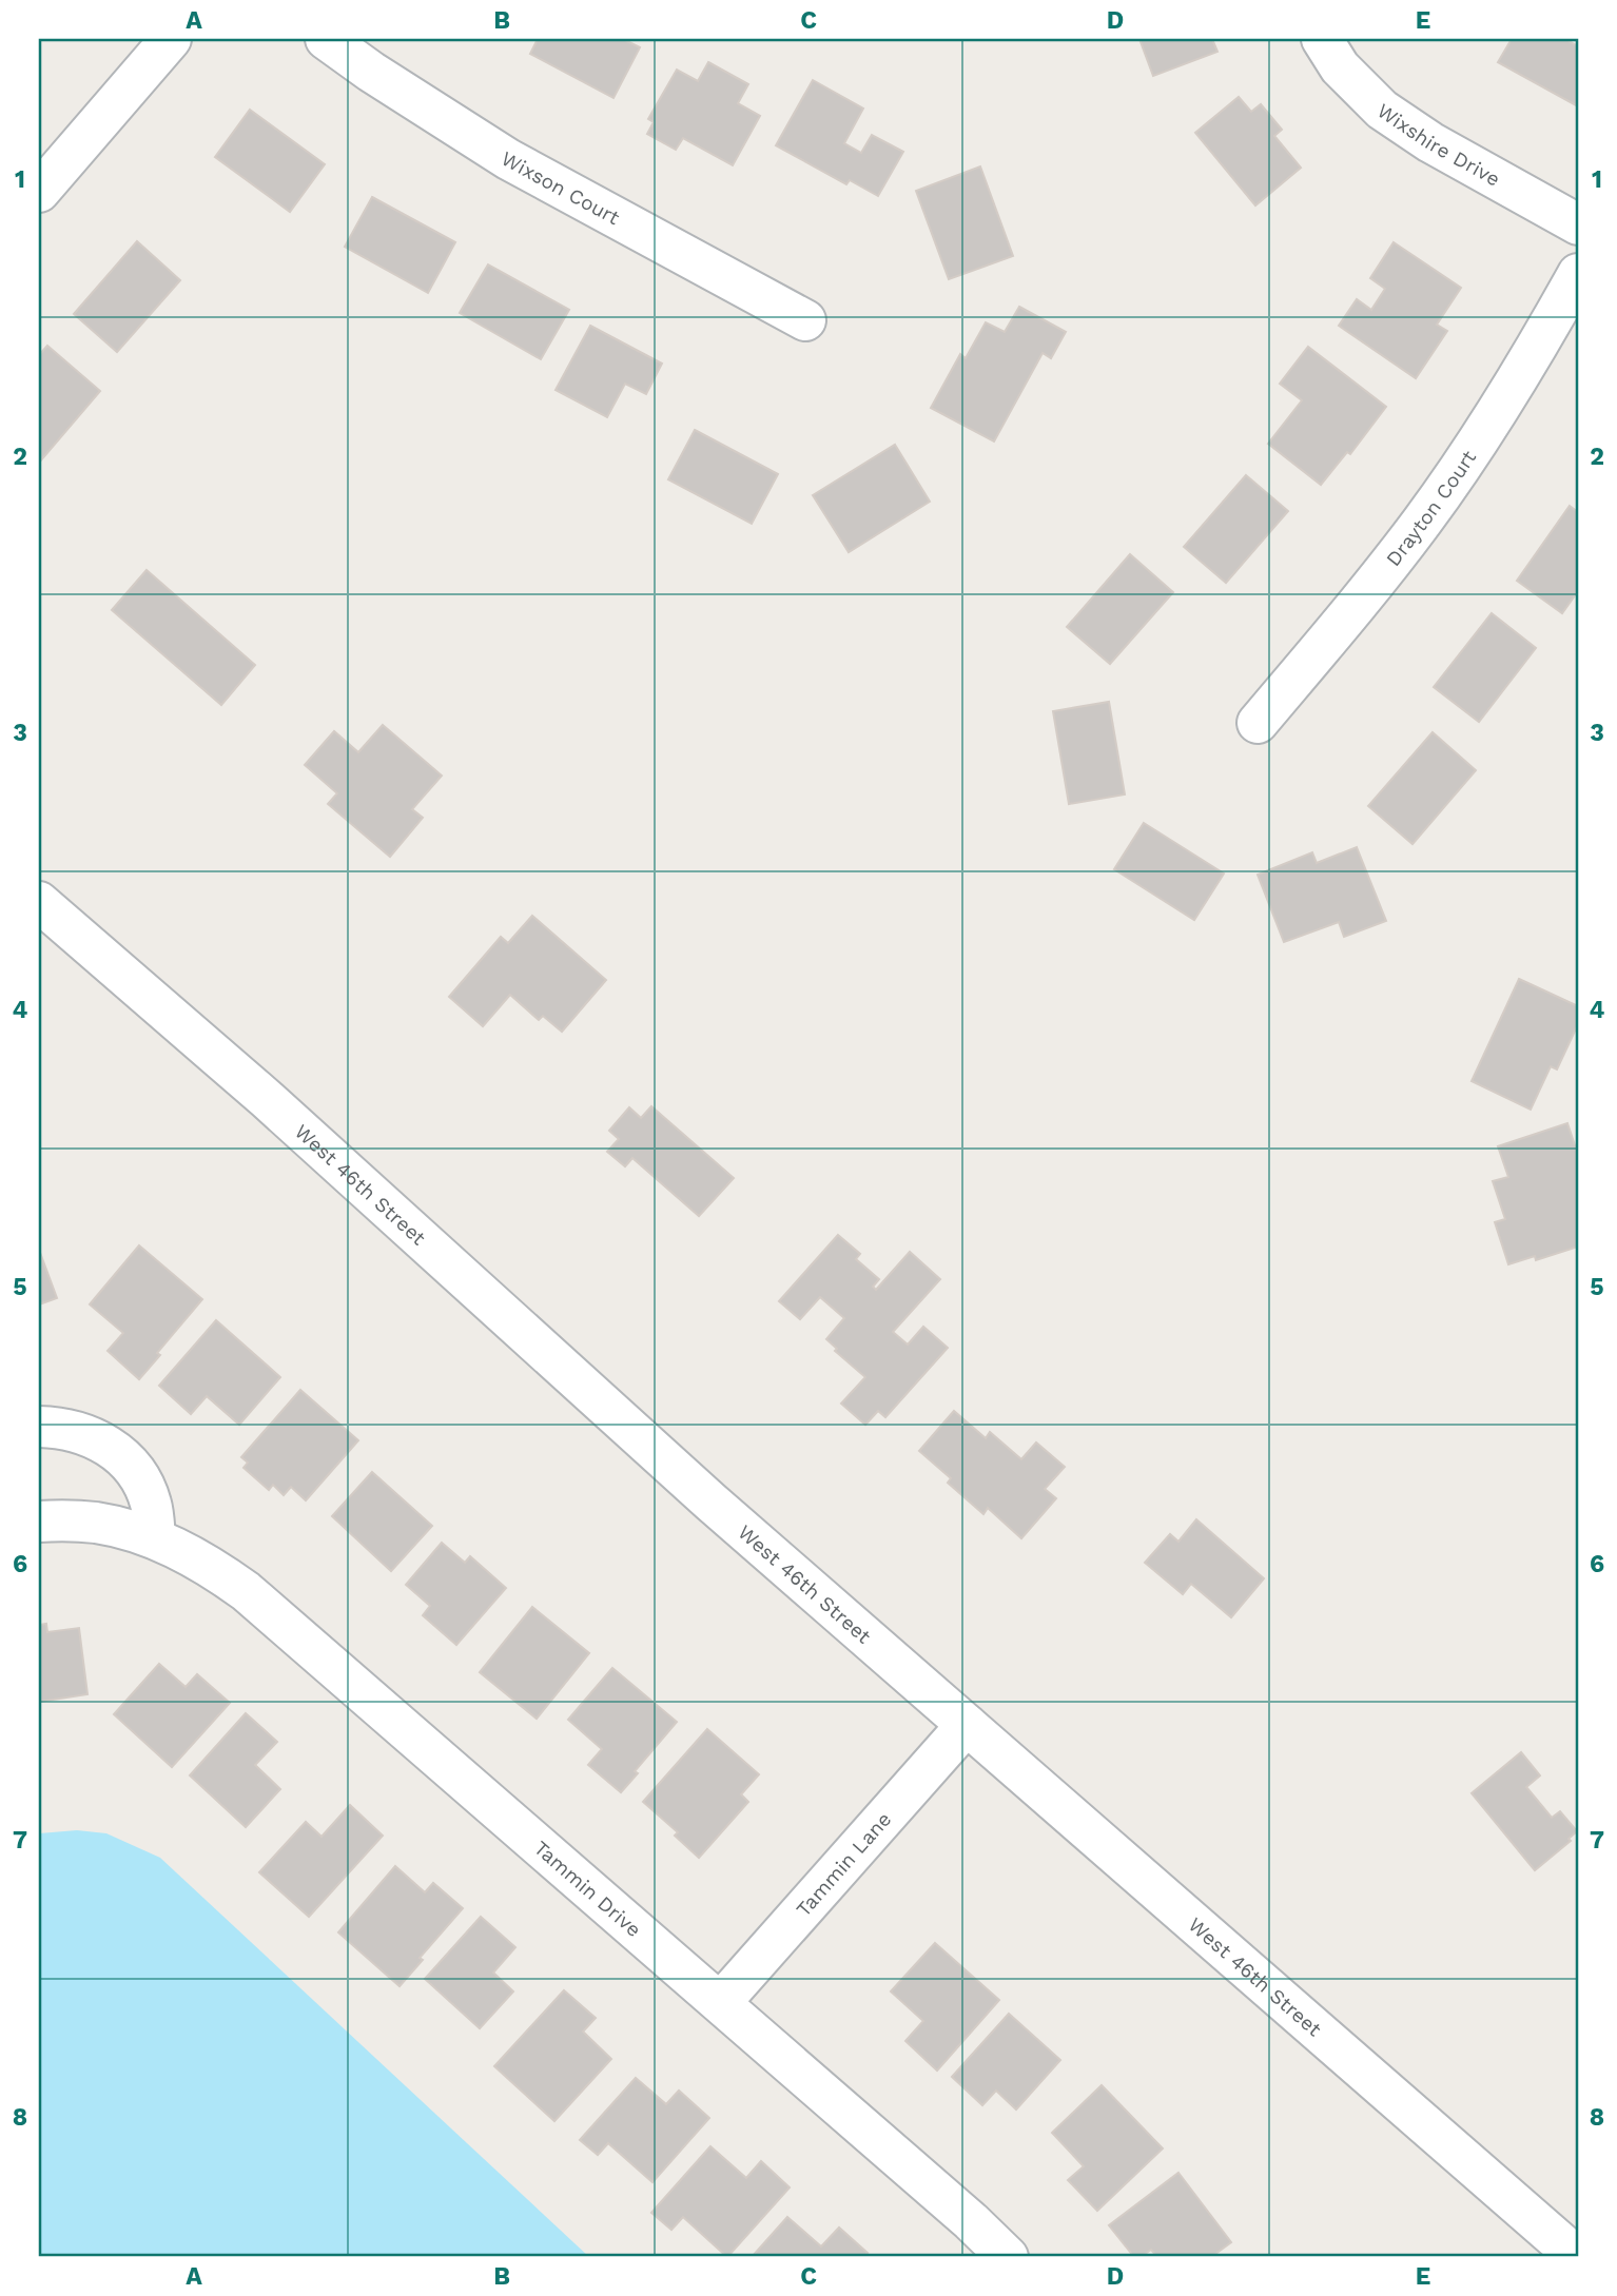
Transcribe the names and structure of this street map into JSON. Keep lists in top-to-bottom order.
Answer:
{
  "streets": {
    "street": [
      "Wixshire Drive",
      "Wixson Court",
      "Drayton Court",
      "West 46th Street",
      "Tammin Lane",
      "Tammin Drive"
    ]
  },
  "crossings": [
    ["West 46th Street", "Tammin Lane"],
    ["Tammin Lane", "Tammin Drive"]
  ],
  "grid": {
    "columns": [
      "A",
      "B",
      "C",
      "D",
      "E"
    ],
    "rows": [
      "1",
      "2",
      "3",
      "4",
      "5",
      "6",
      "7",
      "8"
    ]
  }
}
